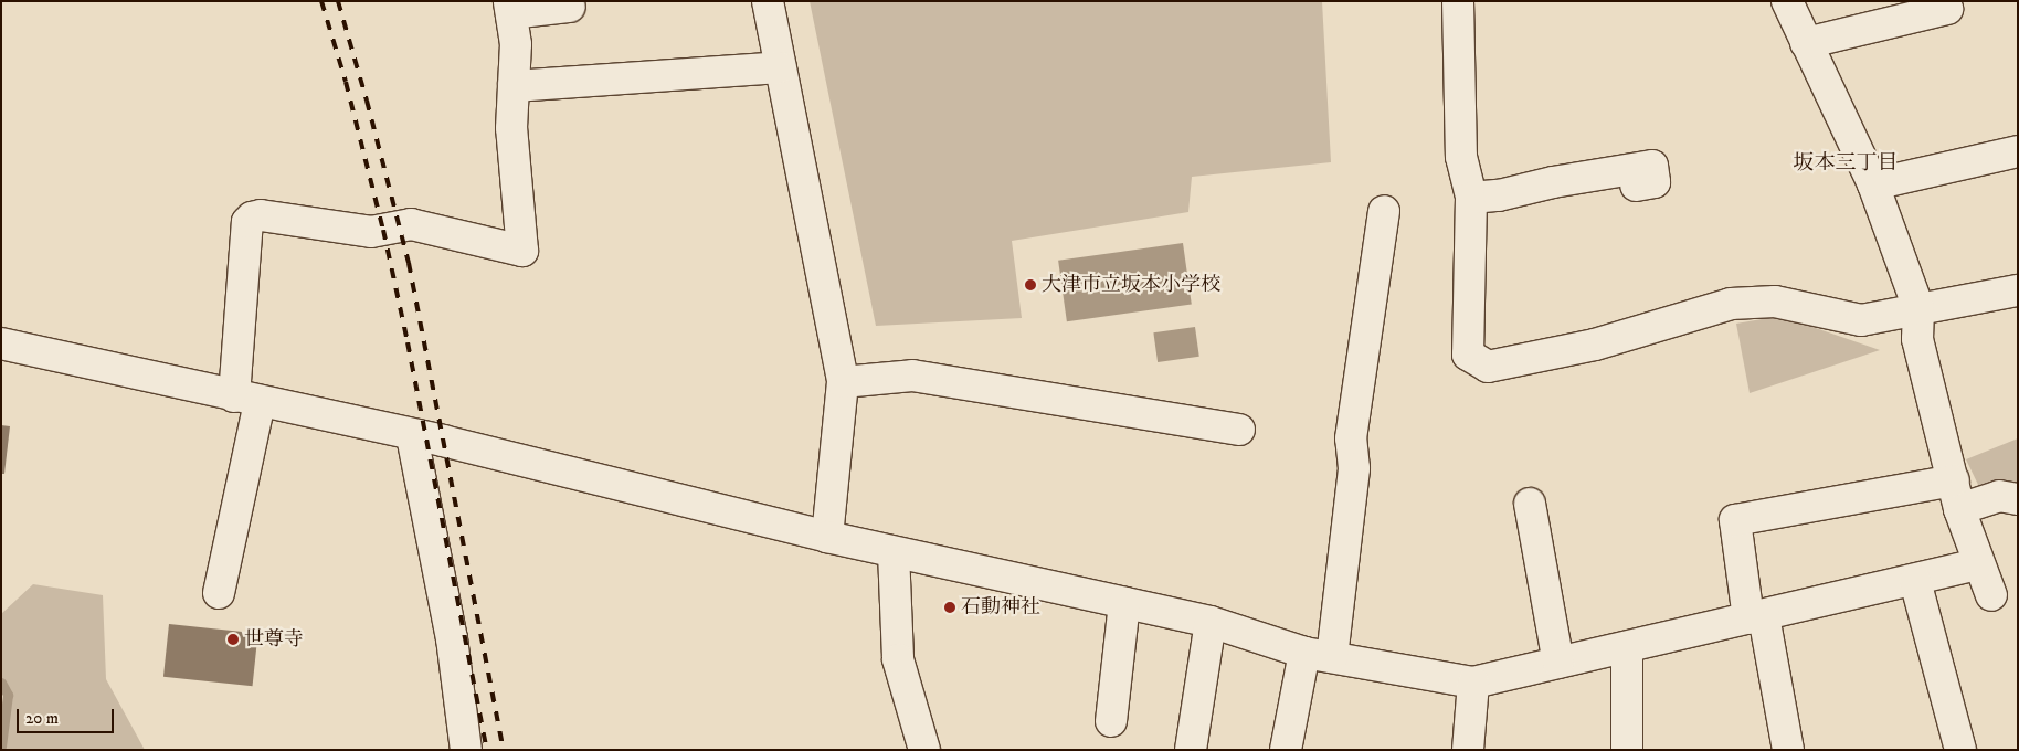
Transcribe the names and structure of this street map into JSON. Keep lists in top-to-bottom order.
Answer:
{
  "districts": ["坂本三丁目"],
  "places": ["大津市立坂本小学校", "石動神社", "世尊寺"],
  "scale_bar": "20 m"
}
